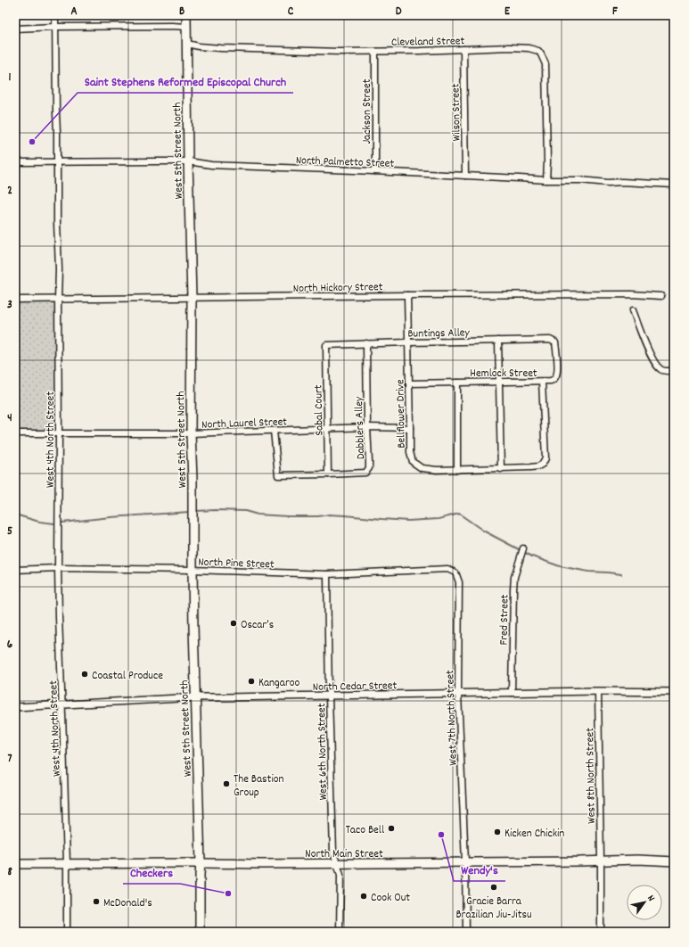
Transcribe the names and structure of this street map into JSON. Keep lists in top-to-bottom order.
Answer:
{
  "streets": {
    "main road": ["West 5th Street North", "North Main Street"],
    "street": [
      "Cleveland Street",
      "Jackson Street",
      "Wilson Street",
      "North Palmetto Street",
      "North Hickory Street",
      "Buntings Alley",
      "Hemlock Street",
      "Sabal Court",
      "Bellflower Drive",
      "North Laurel Street",
      "Dabblers Alley",
      "West 4th North Street",
      "North Pine Street",
      "Fred Street",
      "North Cedar Street",
      "West 7th North Street",
      "West 6th North Street",
      "West 8th North Street"
    ]
  },
  "crossings": [
    ["Cleveland Street", "Jackson Street"],
    ["Cleveland Street", "Wilson Street"],
    ["Cleveland Street", "West 5th Street North"],
    ["Cleveland Street", "North Palmetto Street"],
    ["Jackson Street", "North Palmetto Street"],
    ["Wilson Street", "North Palmetto Street"],
    ["West 5th Street North", "North Palmetto Street"],
    ["West 5th Street North", "North Hickory Street"],
    ["West 5th Street North", "North Laurel Street"],
    ["West 5th Street North", "North Pine Street"],
    ["West 5th Street North", "North Cedar Street"],
    ["West 5th Street North", "North Main Street"],
    ["North Palmetto Street", "West 4th North Street"],
    ["North Hickory Street", "Bellflower Drive"],
    ["North Hickory Street", "West 4th North Street"],
    ["Buntings Alley", "Hemlock Street"],
    ["Buntings Alley", "Sabal Court"],
    ["Buntings Alley", "Bellflower Drive"],
    ["Buntings Alley", "Dabblers Alley"],
    ["Hemlock Street", "Bellflower Drive"],
    ["Sabal Court", "North Laurel Street"],
    ["Sabal Court", "Dabblers Alley"],
    ["Bellflower Drive", "North Laurel Street"],
    ["North Laurel Street", "Dabblers Alley"],
    ["North Laurel Street", "West 4th North Street"],
    ["West 4th North Street", "North Pine Street"],
    ["West 4th North Street", "North Cedar Street"],
    ["West 4th North Street", "North Main Street"],
    ["North Pine Street", "West 7th North Street"],
    ["North Pine Street", "West 6th North Street"],
    ["Fred Street", "North Cedar Street"],
    ["North Cedar Street", "West 7th North Street"],
    ["North Cedar Street", "West 6th North Street"],
    ["North Cedar Street", "West 8th North Street"],
    ["West 7th North Street", "North Main Street"],
    ["West 6th North Street", "North Main Street"],
    ["West 8th North Street", "North Main Street"]
  ],
  "places": [
    "Saint Stephens Reformed Episcopal Church",
    "Oscar’s",
    "Coastal Produce",
    "Kangaroo",
    "The Bastion Group",
    "Taco Bell",
    "Kicken Chickin",
    "Wendy's",
    "Gracie Barra Brazilian Jiu-Jitsu",
    "Checkers",
    "Cook Out",
    "McDonald's"
  ],
  "north": "top right",
  "grid": {
    "columns": [
      "A",
      "B",
      "C",
      "D",
      "E",
      "F"
    ],
    "rows": [
      "1",
      "2",
      "3",
      "4",
      "5",
      "6",
      "7",
      "8"
    ]
  }
}
